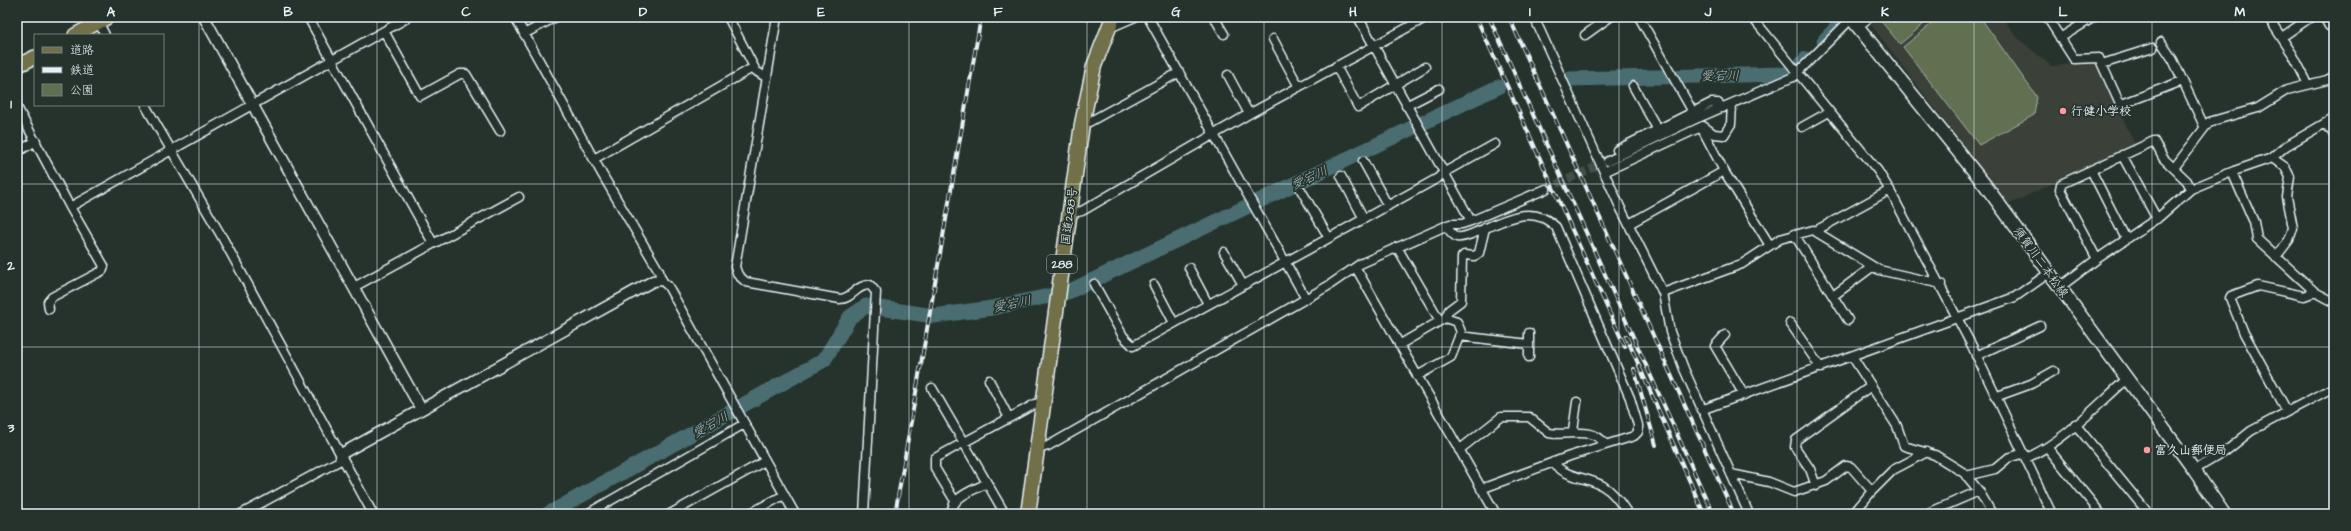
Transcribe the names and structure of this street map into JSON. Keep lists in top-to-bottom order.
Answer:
{
  "streets": {
    "highway": ["国道288号", "288"],
    "main road": ["須賀川二本松線"]
  },
  "water": ["愛宕川"],
  "places": ["行健小学校", "富久山郵便局"],
  "legend": ["道路", "鉄道", "公園"],
  "grid": {
    "columns": [
      "A",
      "B",
      "C",
      "D",
      "E",
      "F",
      "G",
      "H",
      "I",
      "J",
      "K",
      "L",
      "M"
    ],
    "rows": ["1", "2", "3"]
  }
}
